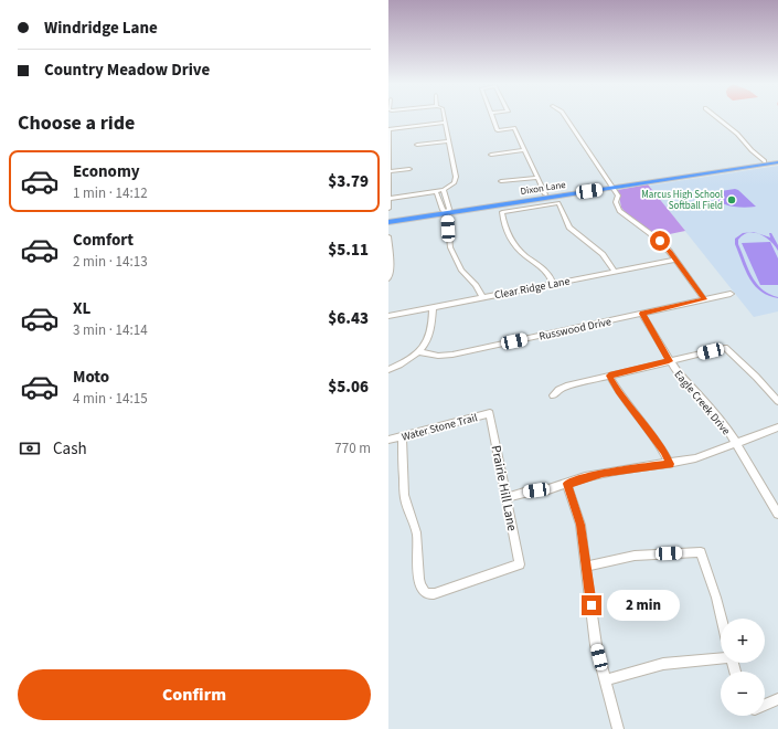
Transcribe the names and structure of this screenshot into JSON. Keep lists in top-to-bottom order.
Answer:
{
  "streets": {
    "main road": ["Dixon Lane"],
    "street": [
      "Clear Ridge Lane",
      "Russwood Drive",
      "Eagle Creek Drive",
      "Water Stone Trail",
      "Prairie Hill Lane"
    ]
  },
  "crossings": [
    ["Russwood Drive", "Eagle Creek Drive"],
    ["Water Stone Trail", "Prairie Hill Lane"]
  ],
  "places": ["Marcus High School Softball Field"],
  "page": {
    "banner": ["Windridge Lane", "Country Meadow Drive"],
    "heading": "Choose a ride",
    "list": [
      {
        "name": "Economy",
        "note": "1 min · 14:12",
        "value": "$3.79"
      },
      {
        "name": "Comfort",
        "note": "2 min · 14:13",
        "value": "$5.11"
      },
      {
        "name": "XL",
        "note": "3 min · 14:14",
        "value": "$6.43"
      },
      {
        "name": "Moto",
        "note": "4 min · 14:15",
        "value": "$5.06"
      }
    ],
    "pay": ["Cash", "770 m"],
    "bubble": "2 min",
    "map_buttons": ["+", "−"],
    "buttons": "Confirm"
  }
}
